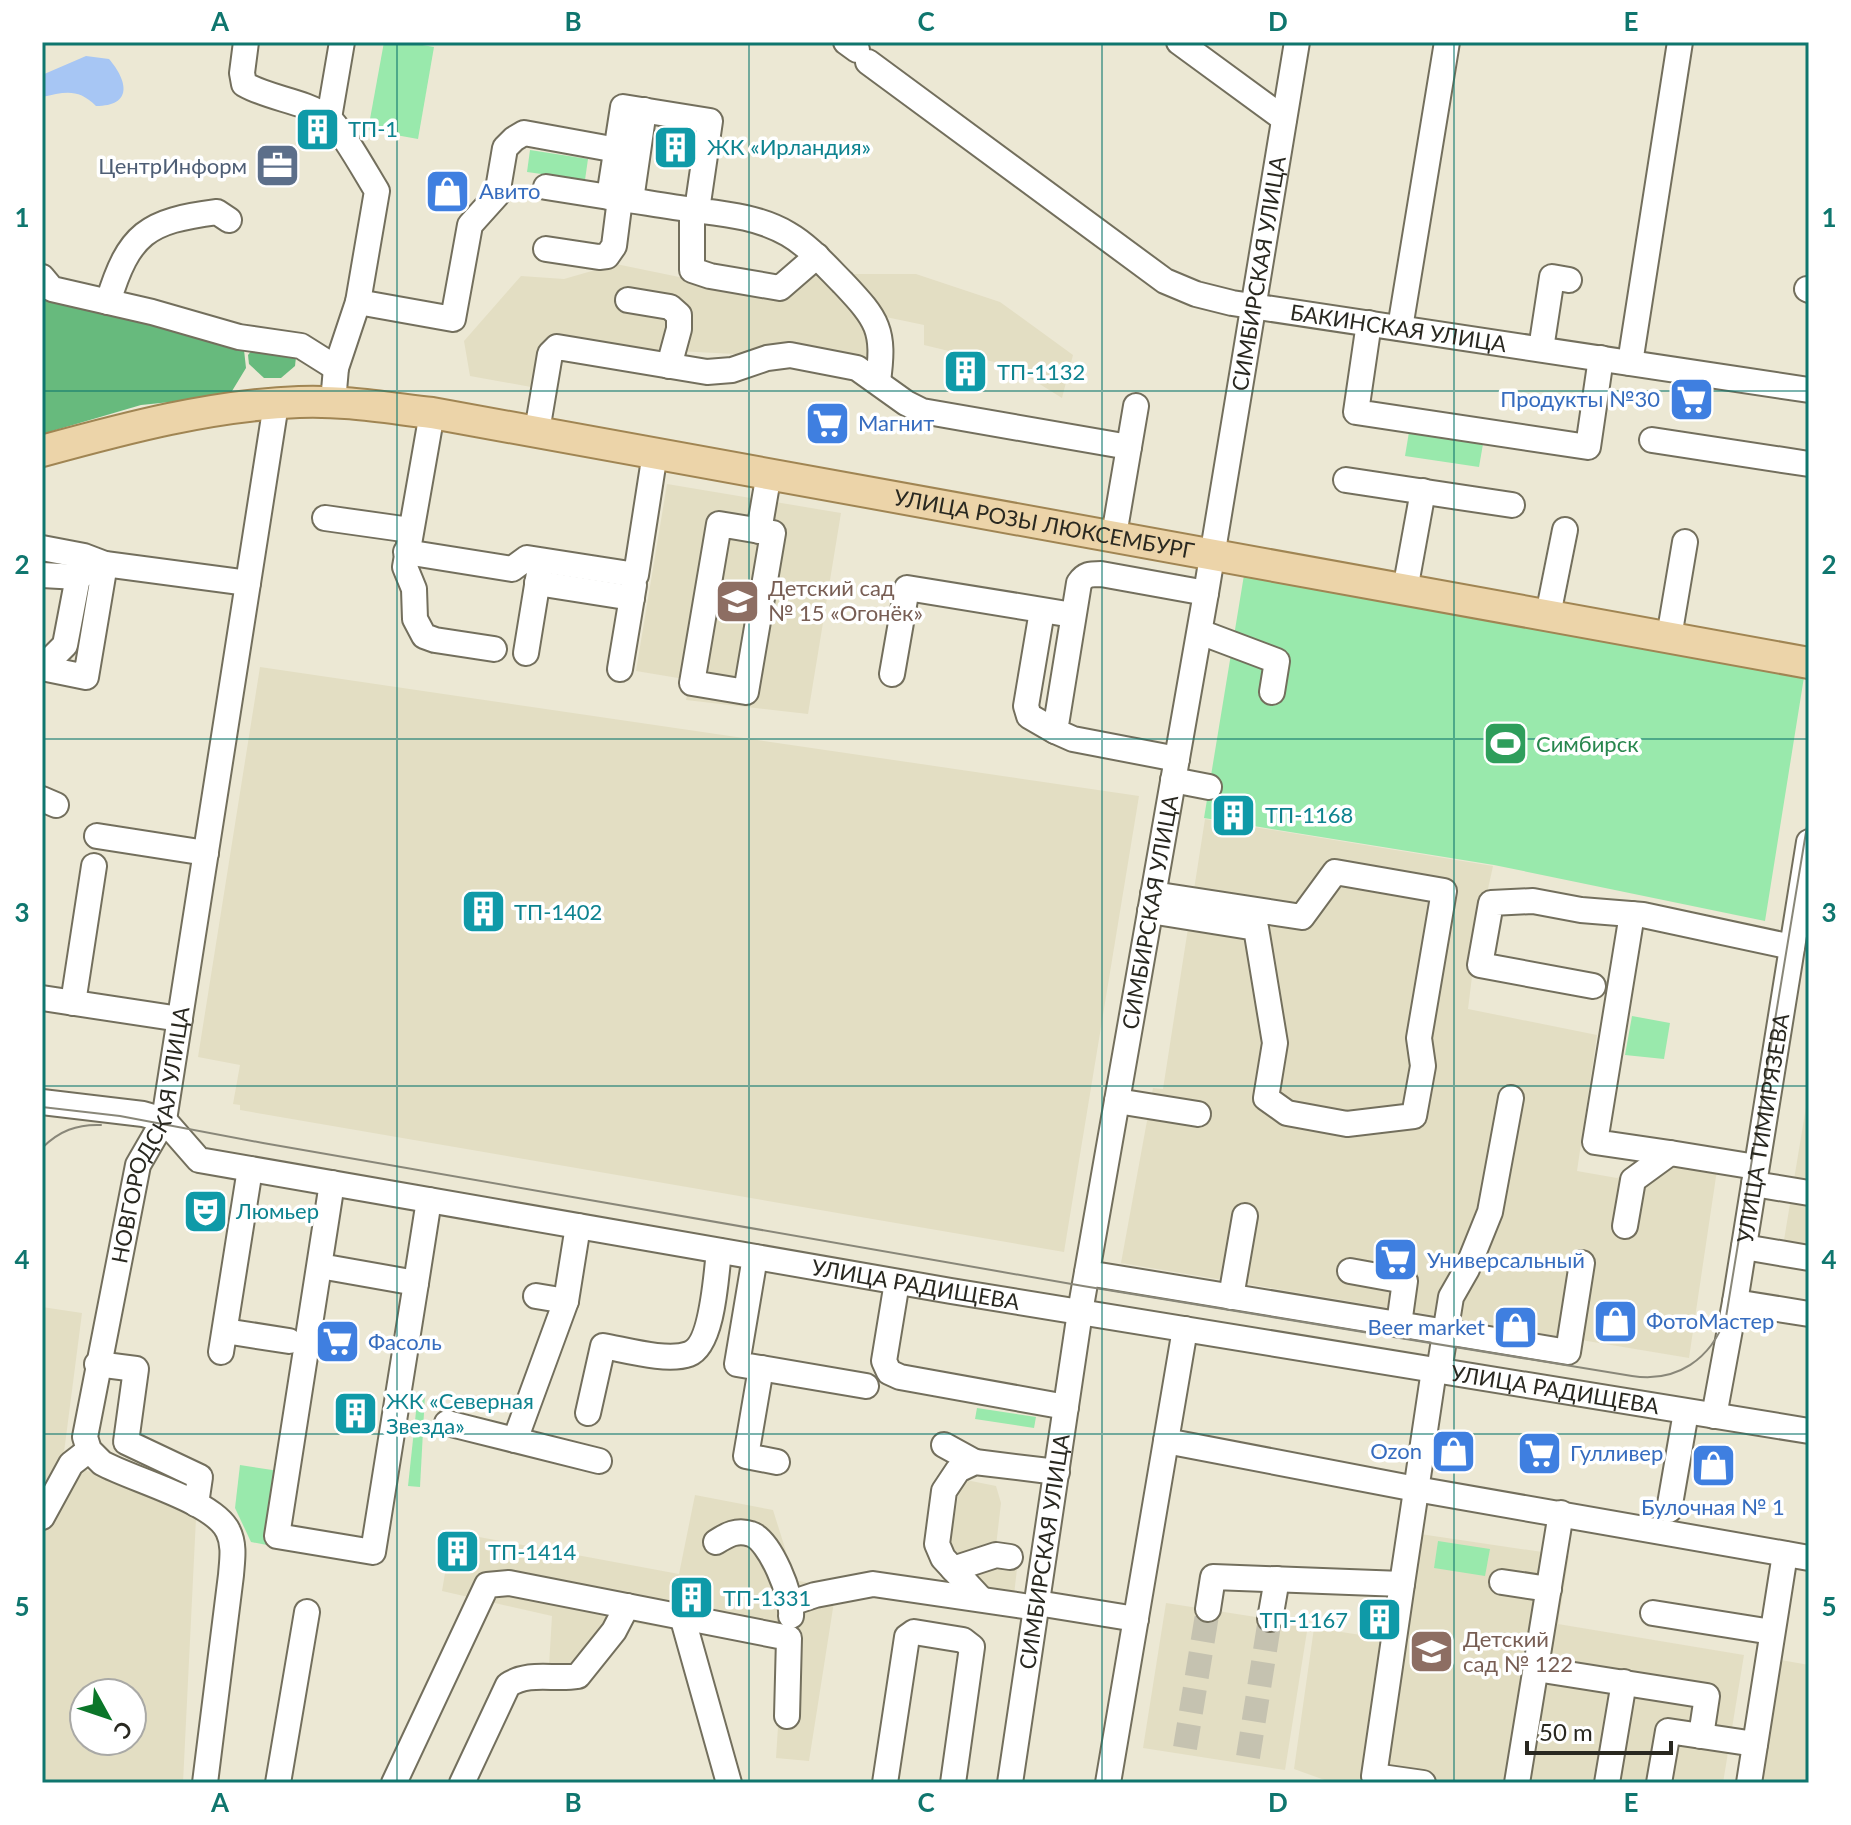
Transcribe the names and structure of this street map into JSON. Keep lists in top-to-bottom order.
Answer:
{
  "streets": {
    "main road": ["УЛИЦА РОЗЫ ЛЮКСЕМБУРГ"],
    "street": [
      "СИМБИРСКАЯ УЛИЦА",
      "БАКИНСКАЯ УЛИЦА",
      "УЛИЦА ТИМИРЯЗЕВА",
      "НОВГОРОДСКАЯ УЛИЦА",
      "УЛИЦА РАДИЩЕВА"
    ]
  },
  "crossings": [
    ["СИМБИРСКАЯ УЛИЦА", "БАКИНСКАЯ УЛИЦА"],
    ["СИМБИРСКАЯ УЛИЦА", "УЛИЦА РОЗЫ ЛЮКСЕМБУРГ"],
    ["СИМБИРСКАЯ УЛИЦА", "УЛИЦА РАДИЩЕВА"],
    ["УЛИЦА РОЗЫ ЛЮКСЕМБУРГ", "НОВГОРОДСКАЯ УЛИЦА"],
    ["УЛИЦА ТИМИРЯЗЕВА", "УЛИЦА РАДИЩЕВА"],
    ["НОВГОРОДСКАЯ УЛИЦА", "УЛИЦА РАДИЩЕВА"]
  ],
  "places": {
    "building": [
      "ТП-1",
      "ЖК «Ирландия»",
      "ТП-1132",
      "ТП-1168",
      "ТП-1402",
      "ЖК «Северная Звезда»",
      "ТП-1414",
      "ТП-1331",
      "ТП-1167"
    ],
    "office": ["ЦентрИнформ"],
    "shop": [
      "Авито",
      "ФотоМастер",
      "Beer market",
      "Ozon",
      "Булочная № 1"
    ],
    "supermarket": [
      "Продукты №30",
      "Магнит",
      "Универсальный",
      "Фасоль",
      "Гулливер"
    ],
    "school or university": ["Детский сад № 15 «Огонёк»", "Детский сад № 122"],
    "sports": ["Симбирск"],
    "theatre": ["Люмьер"]
  },
  "scale_bar": "50 m",
  "north": "bottom right",
  "grid": {
    "columns": [
      "A",
      "B",
      "C",
      "D",
      "E"
    ],
    "rows": [
      "1",
      "2",
      "3",
      "4",
      "5"
    ]
  }
}
